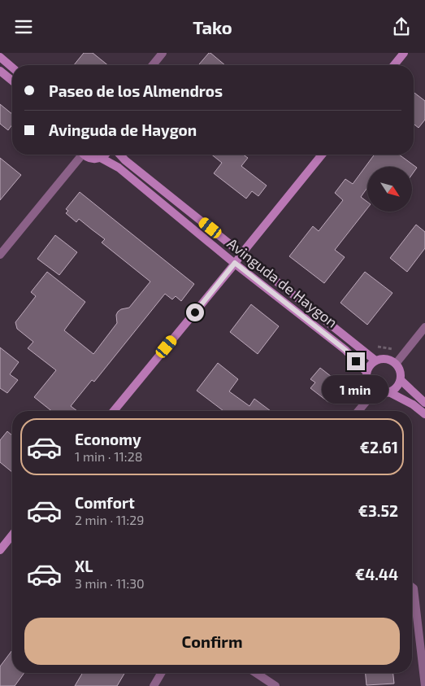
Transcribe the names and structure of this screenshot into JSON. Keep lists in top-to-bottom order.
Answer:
{
  "streets": {
    "street": ["Avinguda de Haygon"]
  },
  "north": "bottom right",
  "page": {
    "header": "Tako",
    "banner": ["Paseo de los Almendros", "Avinguda de Haygon"],
    "bubble": "1 min",
    "list": [
      {
        "name": "Economy",
        "note": "1 min · 11:28",
        "value": "€2.61"
      },
      {
        "name": "Comfort",
        "note": "2 min · 11:29",
        "value": "€3.52"
      },
      {
        "name": "XL",
        "note": "3 min · 11:30",
        "value": "€4.44"
      }
    ],
    "buttons": "Confirm"
  }
}
